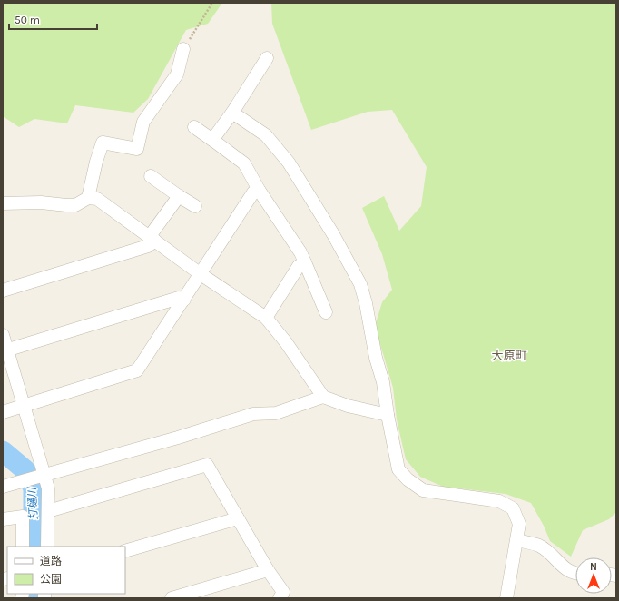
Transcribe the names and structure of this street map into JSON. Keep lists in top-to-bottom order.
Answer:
{
  "districts": ["大原町"],
  "water": ["打樋川"],
  "legend": ["道路", "公園"],
  "scale_bar": "50 m",
  "north": "top"
}
